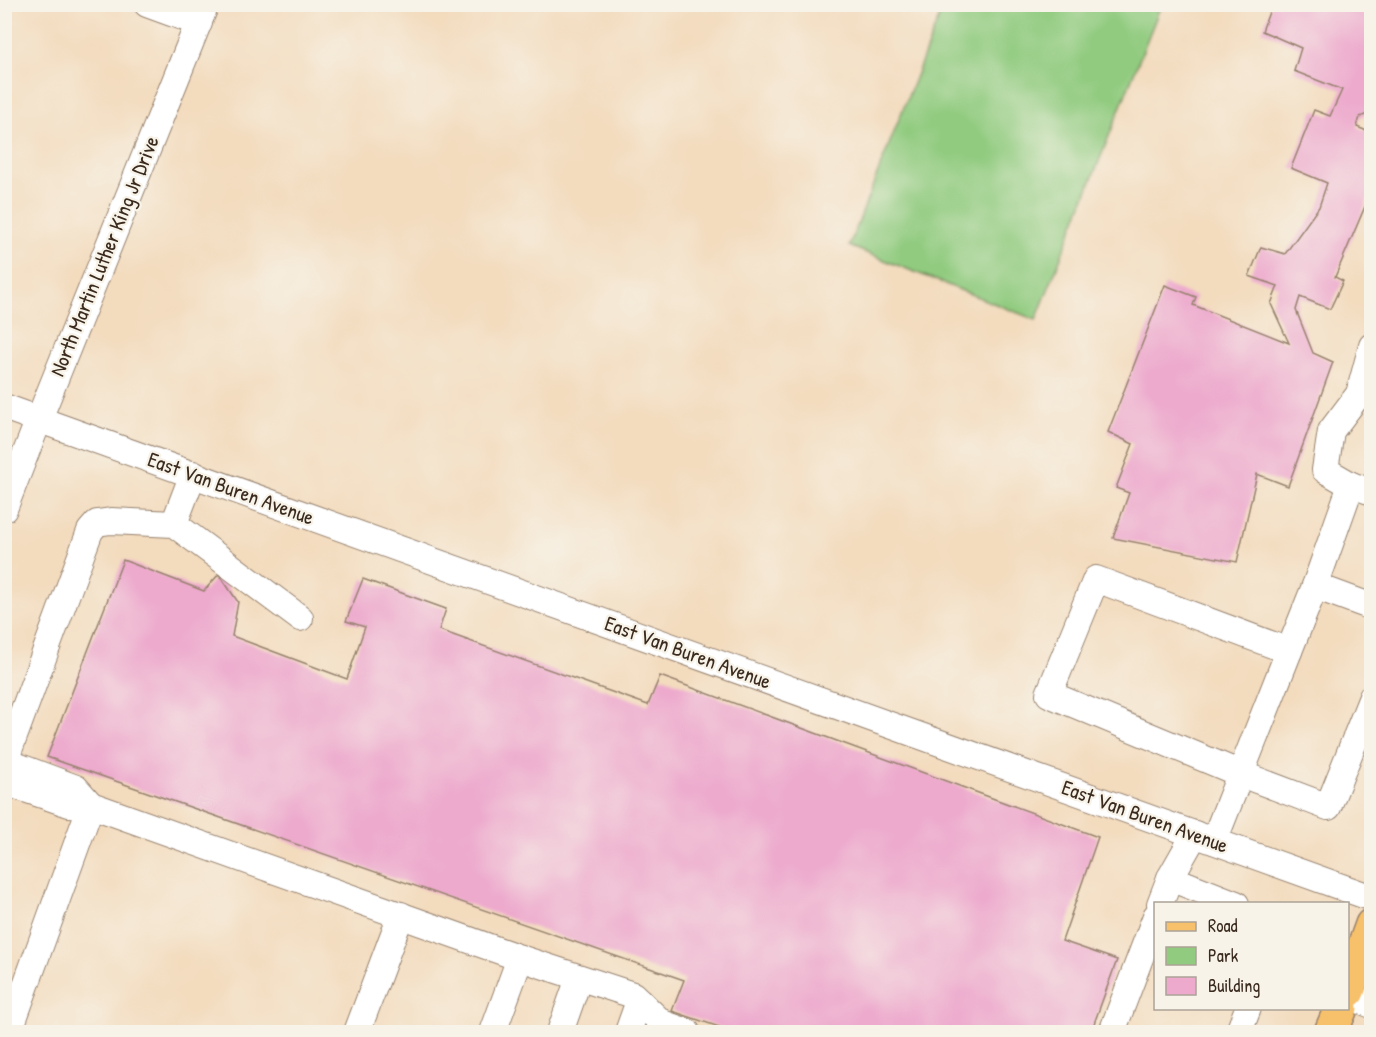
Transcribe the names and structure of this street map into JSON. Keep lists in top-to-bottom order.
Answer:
{
  "streets": {
    "street": ["North Martin Luther King Jr Drive", "East Van Buren Avenue"]
  },
  "crossings": [
    ["North Martin Luther King Jr Drive", "East Van Buren Avenue"]
  ],
  "legend": ["Road", "Park", "Building"]
}
